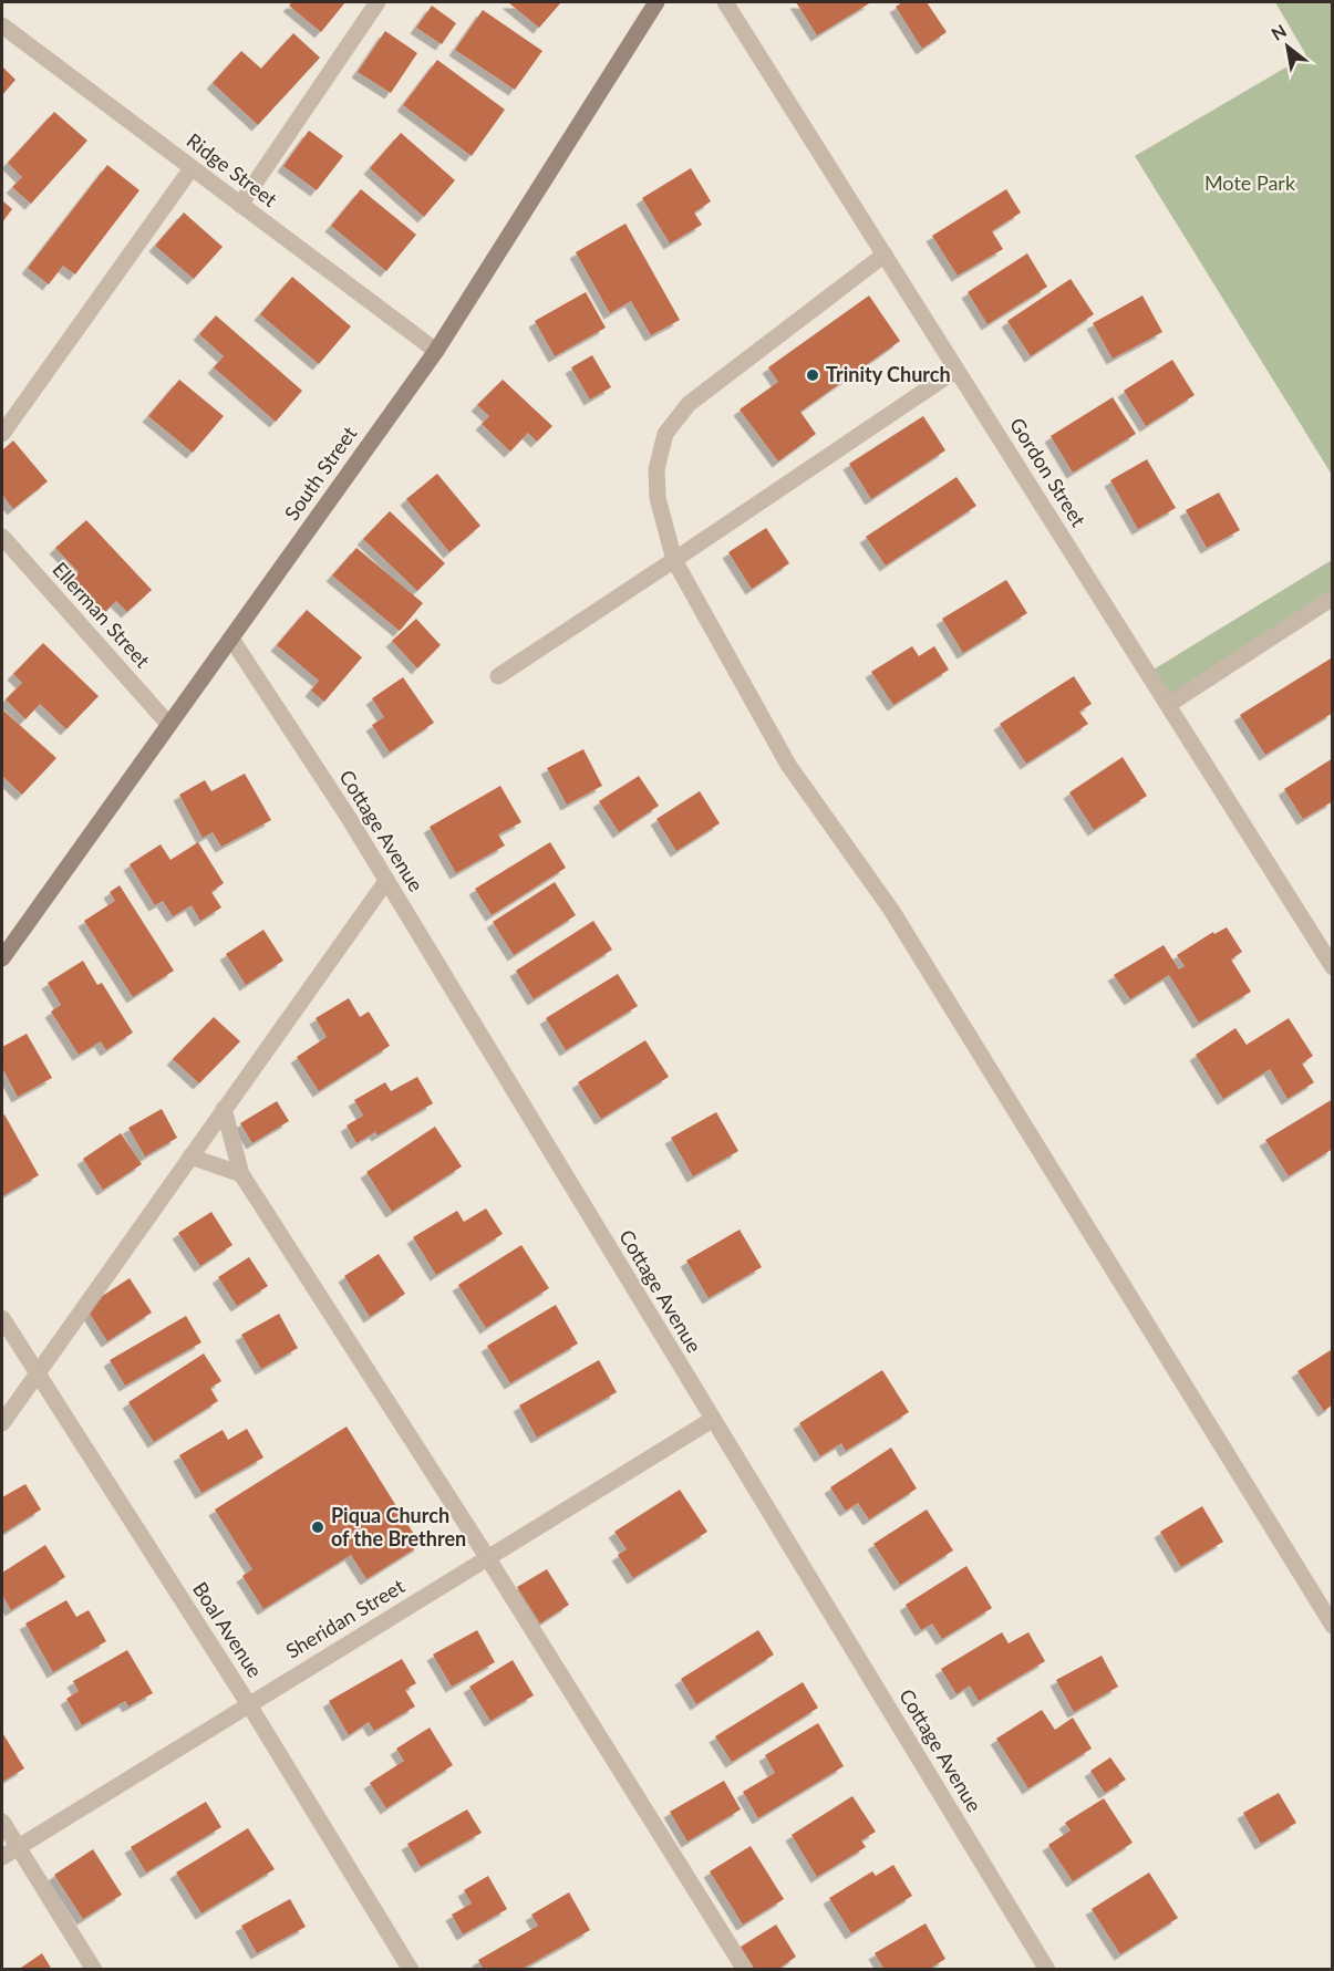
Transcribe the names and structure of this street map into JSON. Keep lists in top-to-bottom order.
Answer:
{
  "streets": {
    "street": [
      "Ridge Street",
      "Gordon Street",
      "South Street",
      "Ellerman Street",
      "Cottage Avenue",
      "Sheridan Street",
      "Boal Avenue"
    ]
  },
  "crossings": [
    ["Ridge Street", "South Street"],
    ["South Street", "Ellerman Street"],
    ["South Street", "Cottage Avenue"],
    ["Cottage Avenue", "Sheridan Street"],
    ["Sheridan Street", "Boal Avenue"]
  ],
  "parks": ["Mote Park"],
  "places": ["Trinity Church", "Piqua Church of the Brethren"],
  "north": "top left"
}
